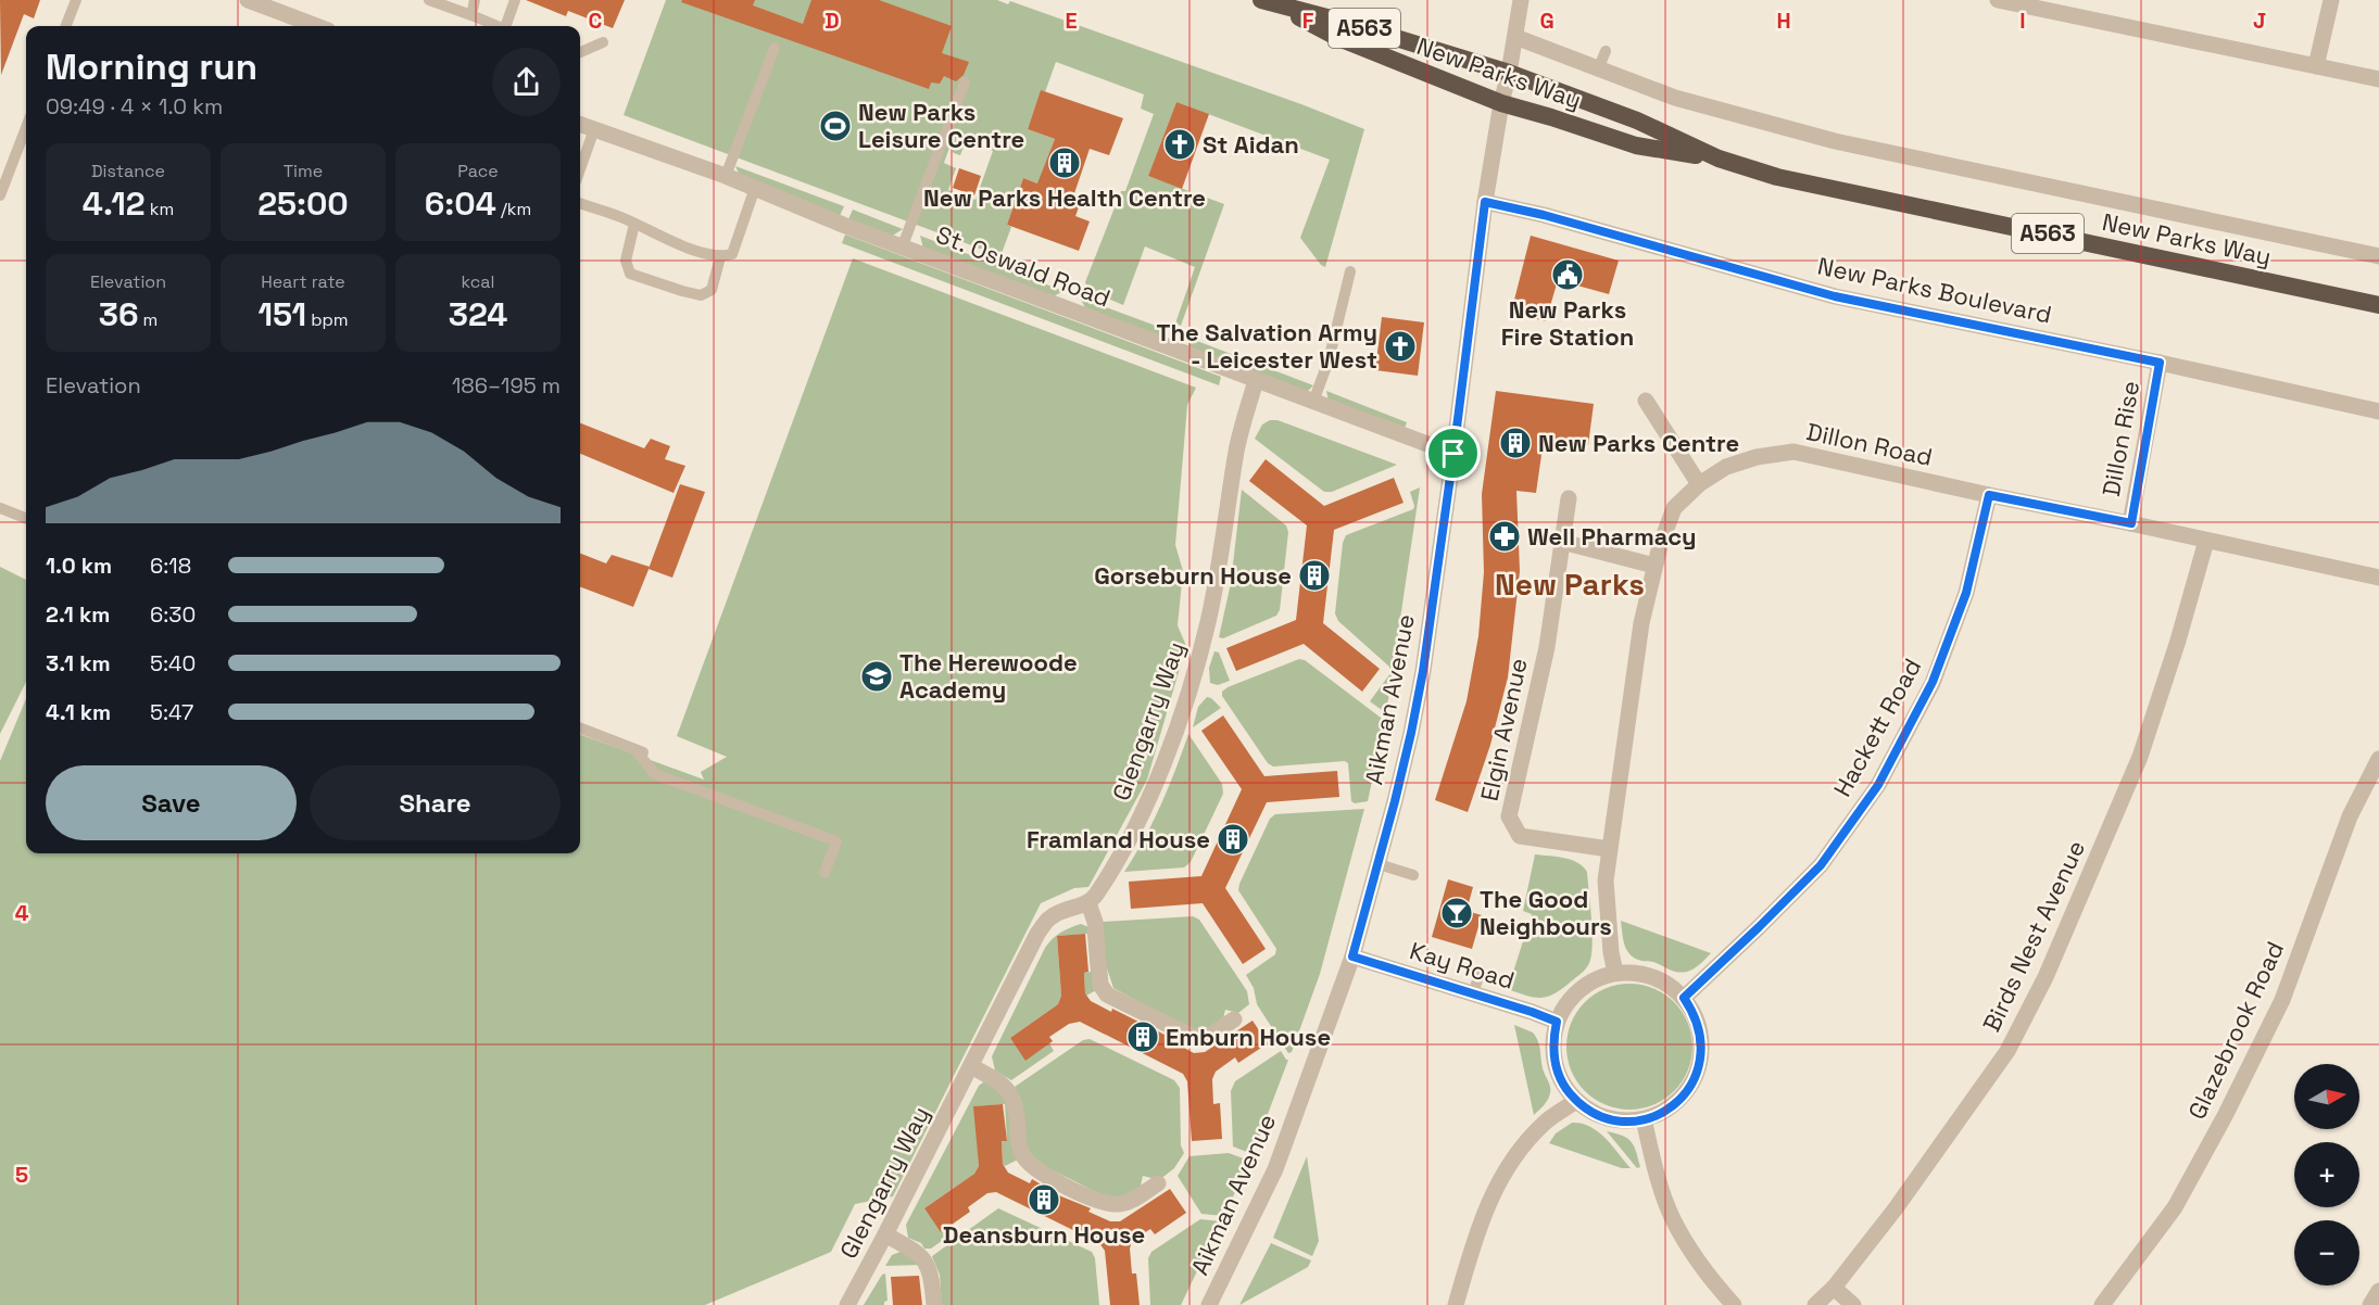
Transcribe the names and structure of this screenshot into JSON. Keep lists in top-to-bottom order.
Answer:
{
  "streets": {
    "highway": ["A563", "New Parks Way"],
    "street": [
      "St. Oswald Road",
      "New Parks Boulevard",
      "Dillon Rise",
      "Dillon Road",
      "Aikman Avenue",
      "Glengarry Way",
      "Hackett Road",
      "Elgin Avenue",
      "Birds Nest Avenue",
      "Kay Road",
      "Glazebrook Road"
    ]
  },
  "crossings": [
    ["New Parks Way", "Aikman Avenue"],
    ["St. Oswald Road", "Aikman Avenue"],
    ["St. Oswald Road", "Glengarry Way"],
    ["New Parks Boulevard", "Dillon Rise"],
    ["New Parks Boulevard", "Aikman Avenue"],
    ["Dillon Rise", "Dillon Road"],
    ["Dillon Road", "Hackett Road"],
    ["Dillon Road", "Elgin Avenue"],
    ["Dillon Road", "Birds Nest Avenue"],
    ["Dillon Road", "Kay Road"],
    ["Aikman Avenue", "Kay Road"],
    ["Hackett Road", "Kay Road"]
  ],
  "districts": ["New Parks"],
  "places": {
    "sports": ["New Parks Leisure Centre"],
    "church": ["St Aidan", "The Salvation Army - Leicester West"],
    "building": [
      "New Parks Health Centre",
      "New Parks Centre",
      "Gorseburn House",
      "Framland House",
      "Emburn House",
      "Deansburn House"
    ],
    "public building": ["New Parks Fire Station"],
    "pharmacy": ["Well Pharmacy"],
    "school or university": ["The Herewoode Academy"],
    "bar": ["The Good Neighbours"]
  },
  "north": "right",
  "page": {
    "heading": ["Morning run", "09:49 · 4 × 1.0 km"],
    "stats": [
      ["Distance", "4.12 km"],
      ["Time", "25:00"],
      ["Pace", "6:04 /km"],
      ["Elevation", "36 m"],
      ["Heart rate", "151 bpm"],
      ["kcal", "324"]
    ],
    "chart": ["Elevation", "186–195 m"],
    "list": [
      {
        "name": "1.0 km",
        "note": "6:18"
      },
      {
        "name": "2.1 km",
        "note": "6:30"
      },
      {
        "name": "3.1 km",
        "note": "5:40"
      },
      {
        "name": "4.1 km",
        "note": "5:47"
      }
    ],
    "buttons": ["Save", "Share"],
    "map_buttons": ["+", "−"]
  },
  "grid": {
    "columns": [
      "C",
      "D",
      "E",
      "F",
      "G",
      "H",
      "I",
      "J"
    ],
    "rows": ["4", "5"]
  }
}
